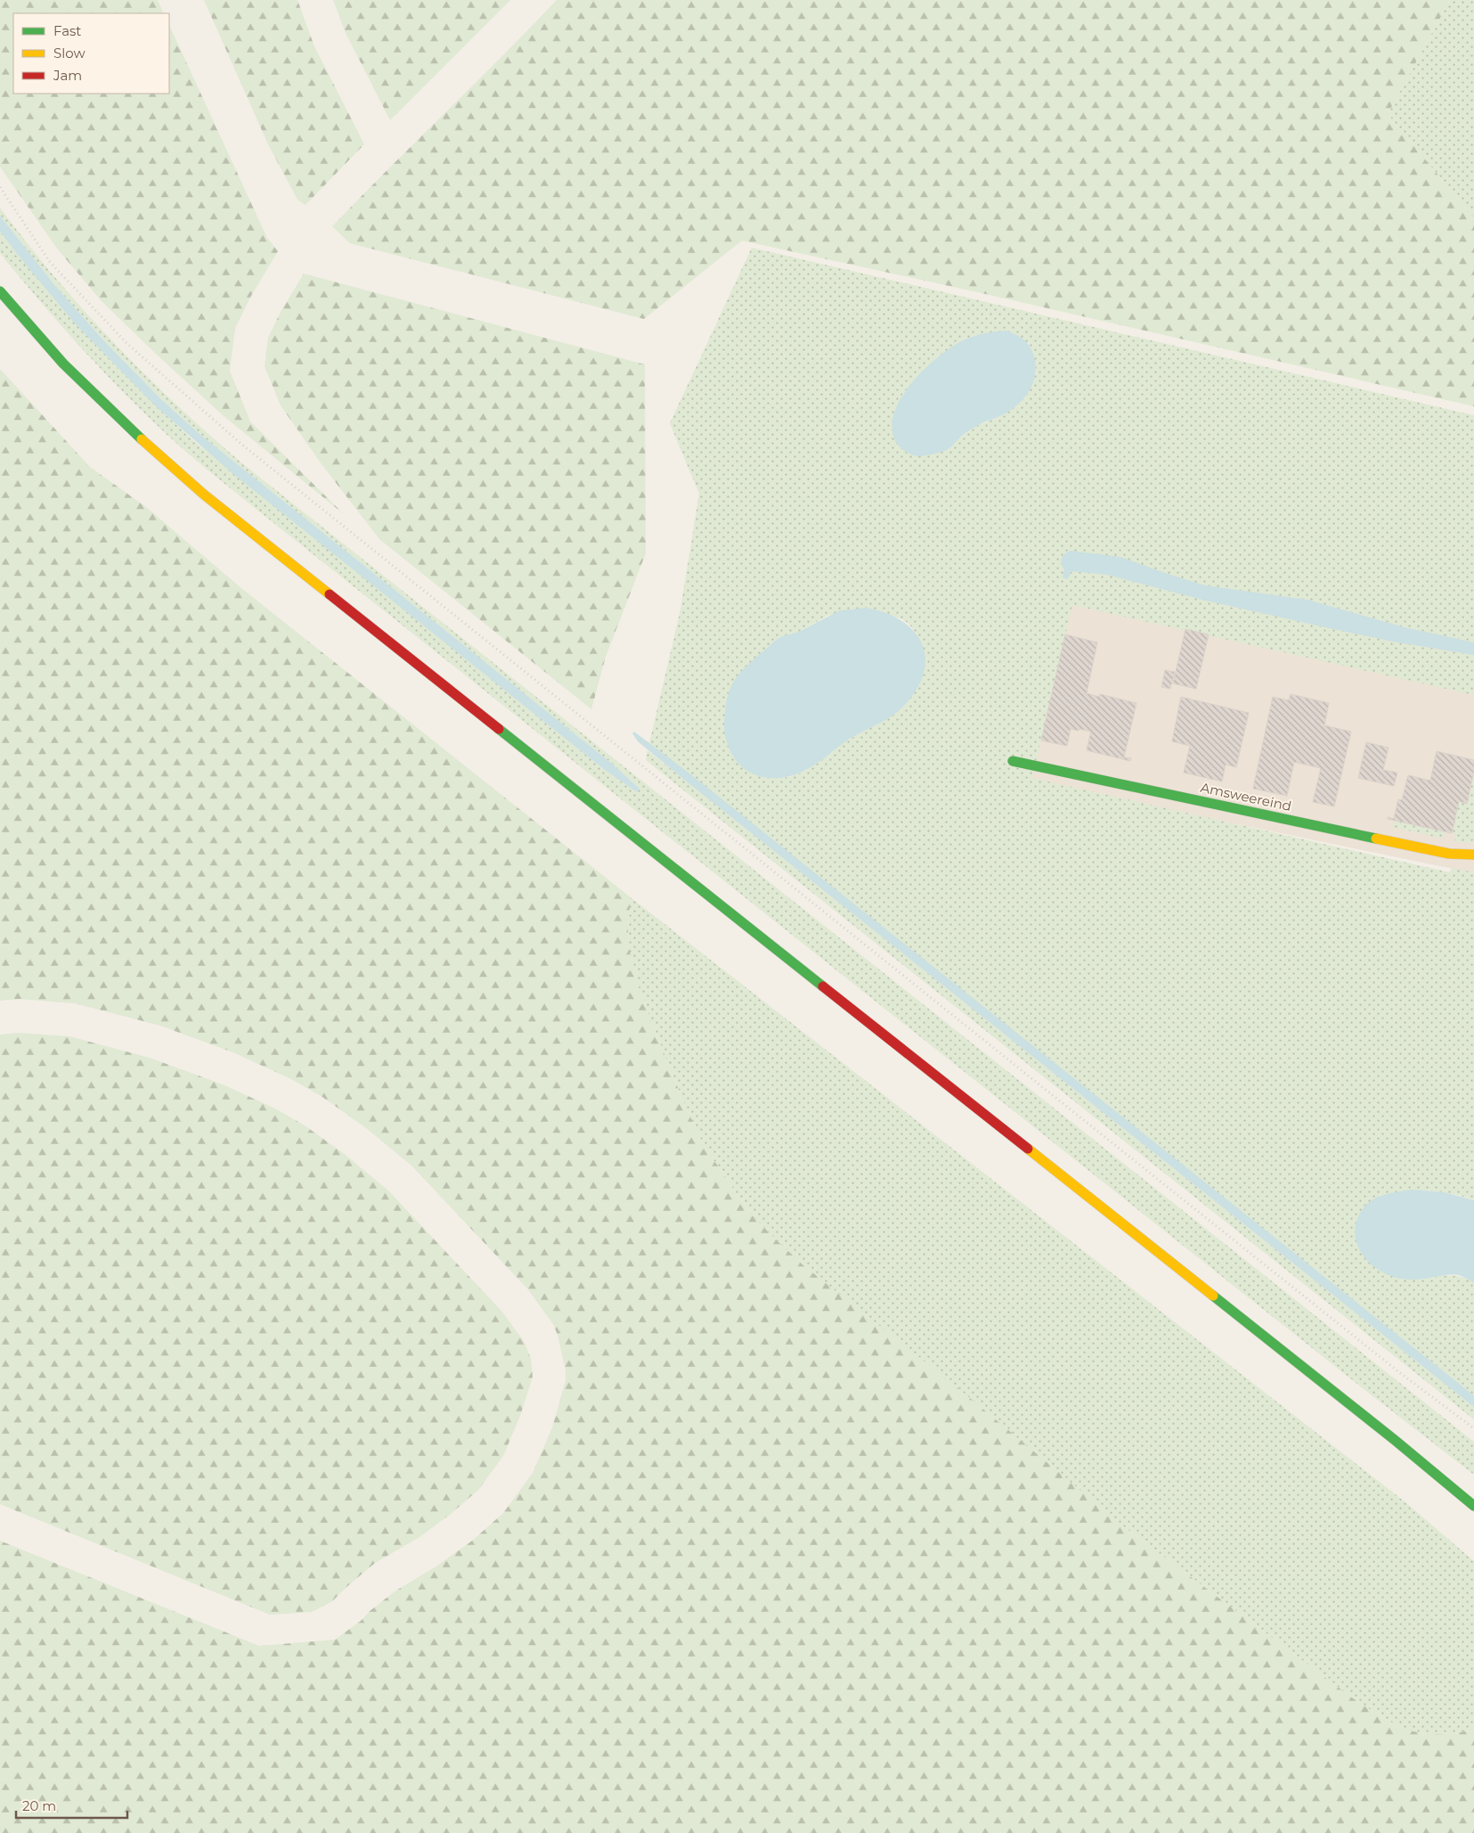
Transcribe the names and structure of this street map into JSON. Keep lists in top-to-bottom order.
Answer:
{
  "streets": {
    "main road": ["Amsweereind"]
  },
  "legend": ["Fast", "Slow", "Jam"],
  "scale_bar": "20 m"
}
